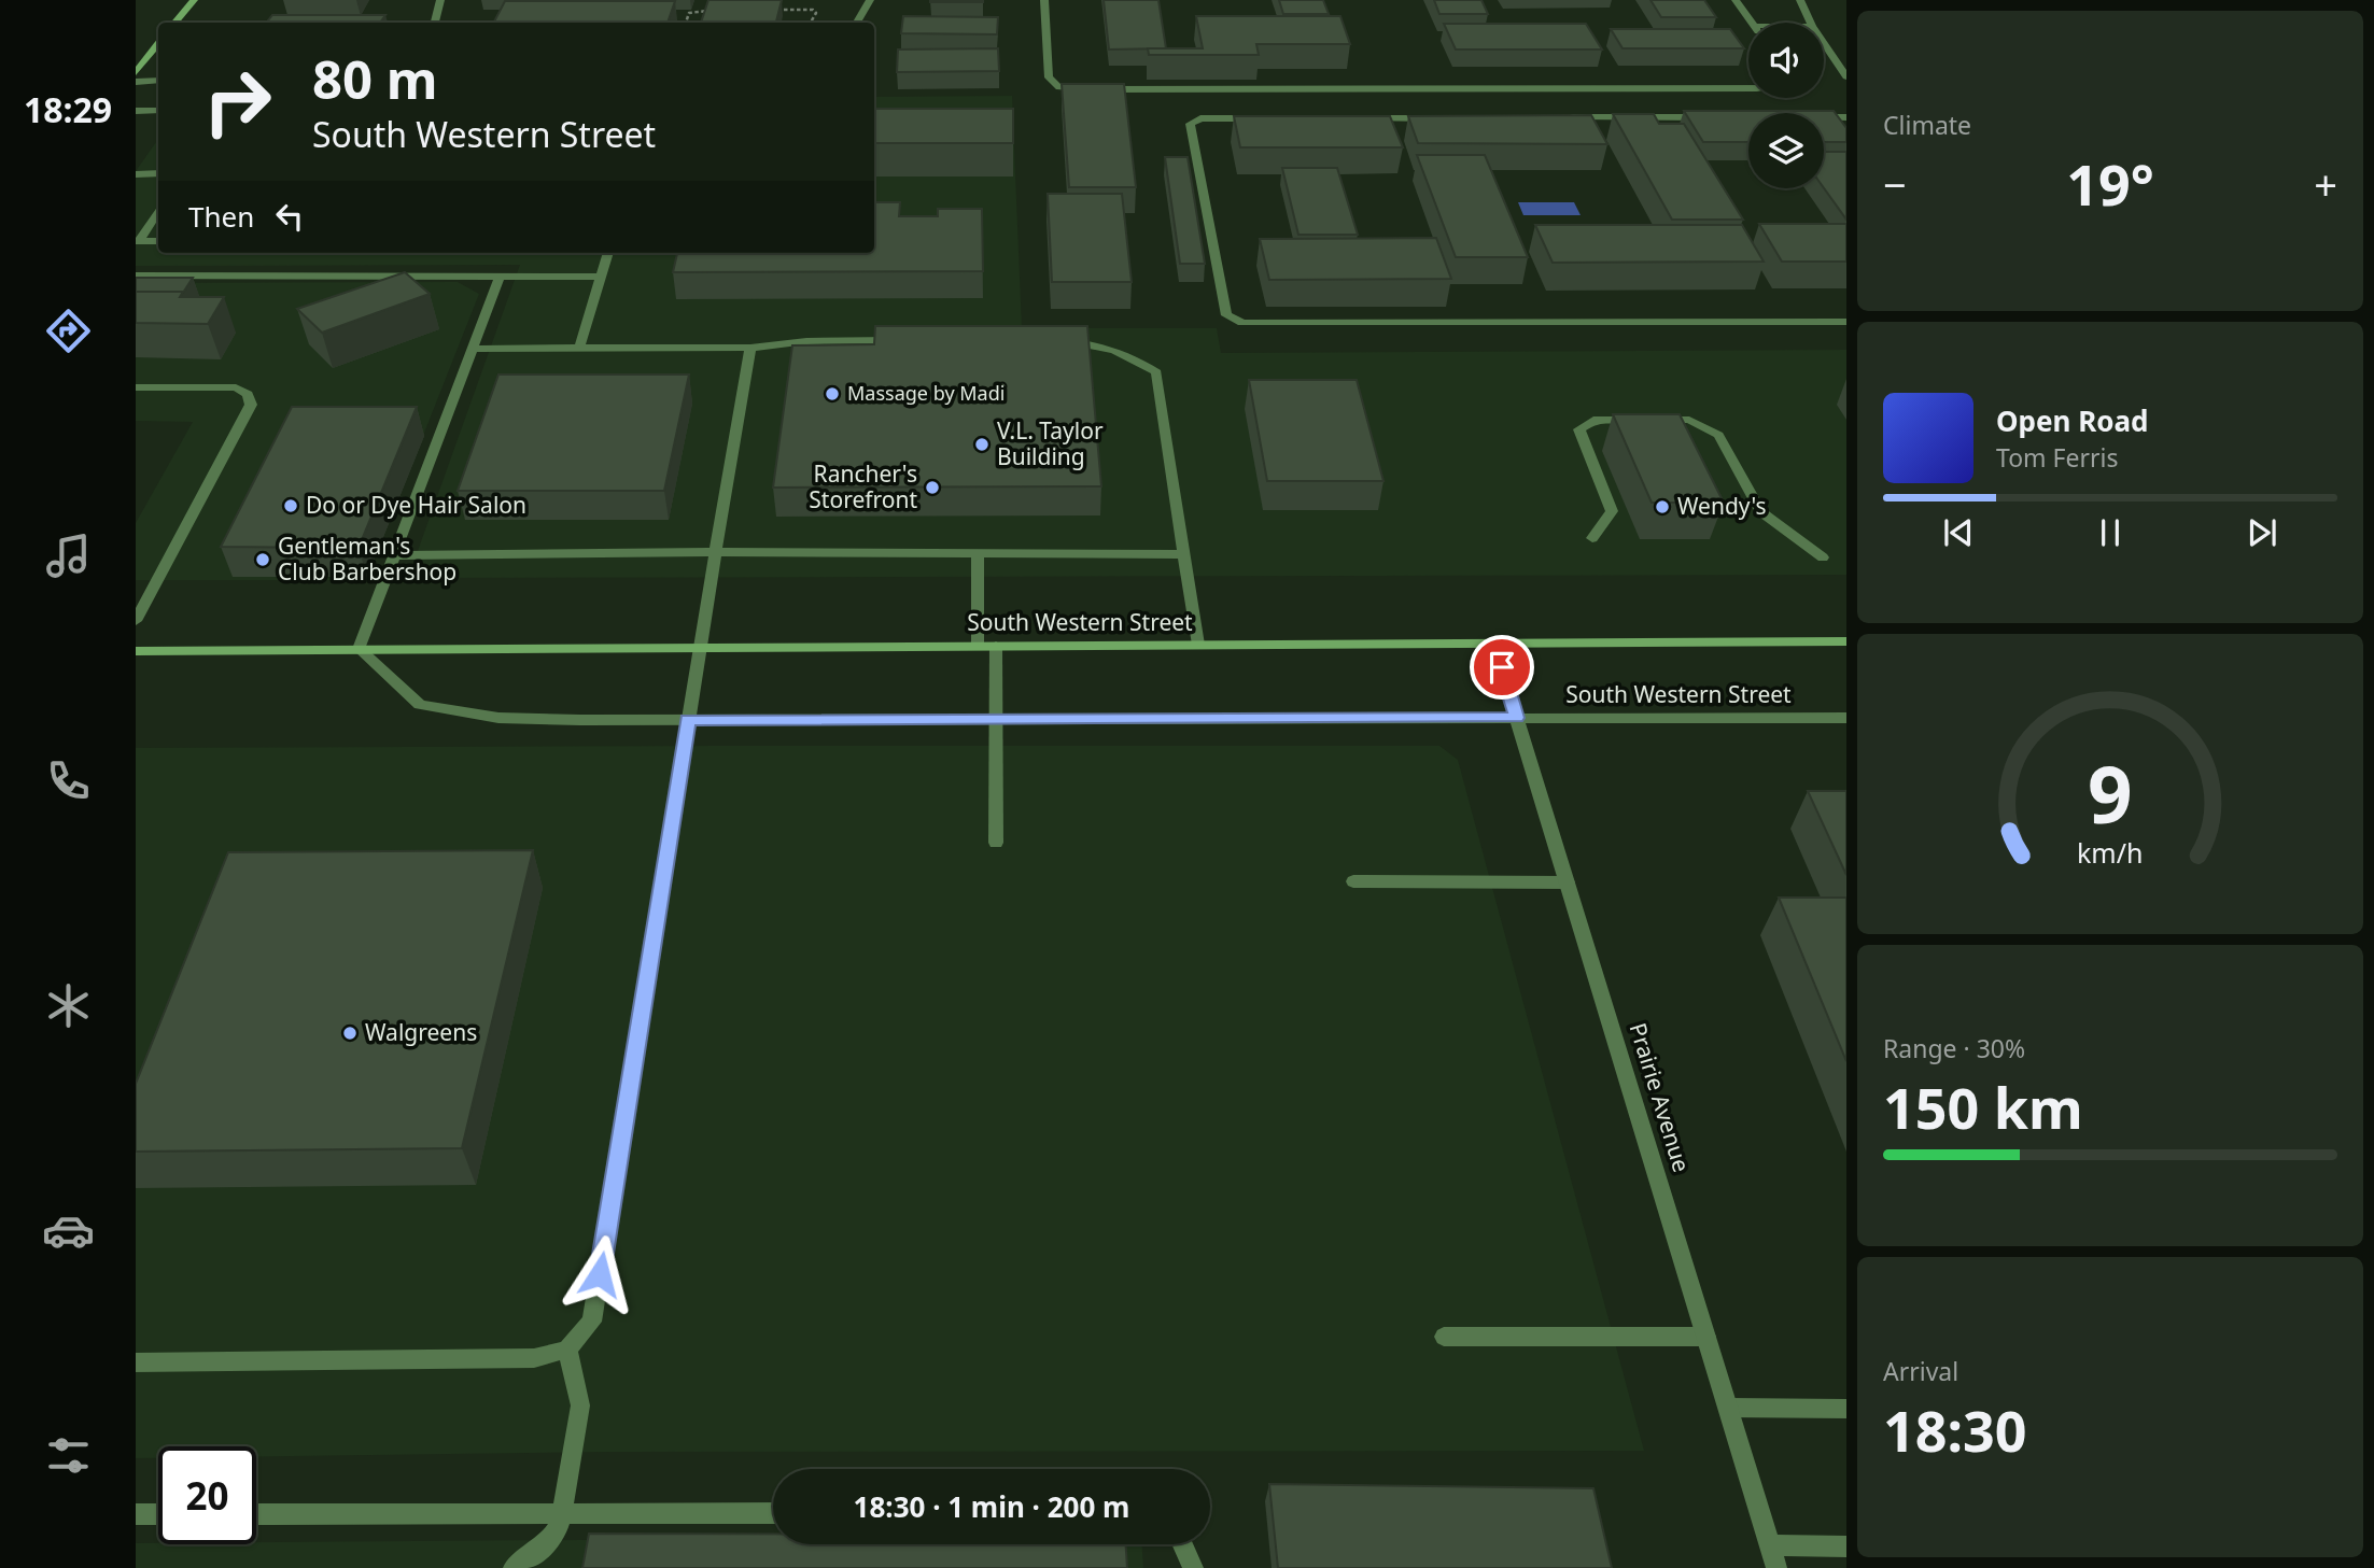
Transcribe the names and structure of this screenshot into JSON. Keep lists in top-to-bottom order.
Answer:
{
  "streets": {
    "main road": ["South Western Street"],
    "street": ["Prairie Avenue"]
  },
  "crossings": [
    ["South Western Street", "Prairie Avenue"]
  ],
  "places": [
    "Massage by Madi",
    "V.L. Taylor Building",
    "Rancher's Storefront",
    "Do or Dye Hair Salon",
    "Wendy's",
    "Gentleman's Club Barbershop",
    "Walgreens"
  ],
  "page": {
    "tabs": "18:29",
    "tile": [
      "Climate",
      ["Range · 30%", "150 km"],
      ["Arrival", "18:30"]
    ],
    "turn": ["80 m", "South Western Street"],
    "heat": ["−", "19°", "+"],
    "then": "Then",
    "song": ["Open Road", "Tom Ferris"],
    "limit": "20",
    "trip": "18:30 · 1 min · 200 m",
    "gauge": ["9", "km/h"]
  }
}
